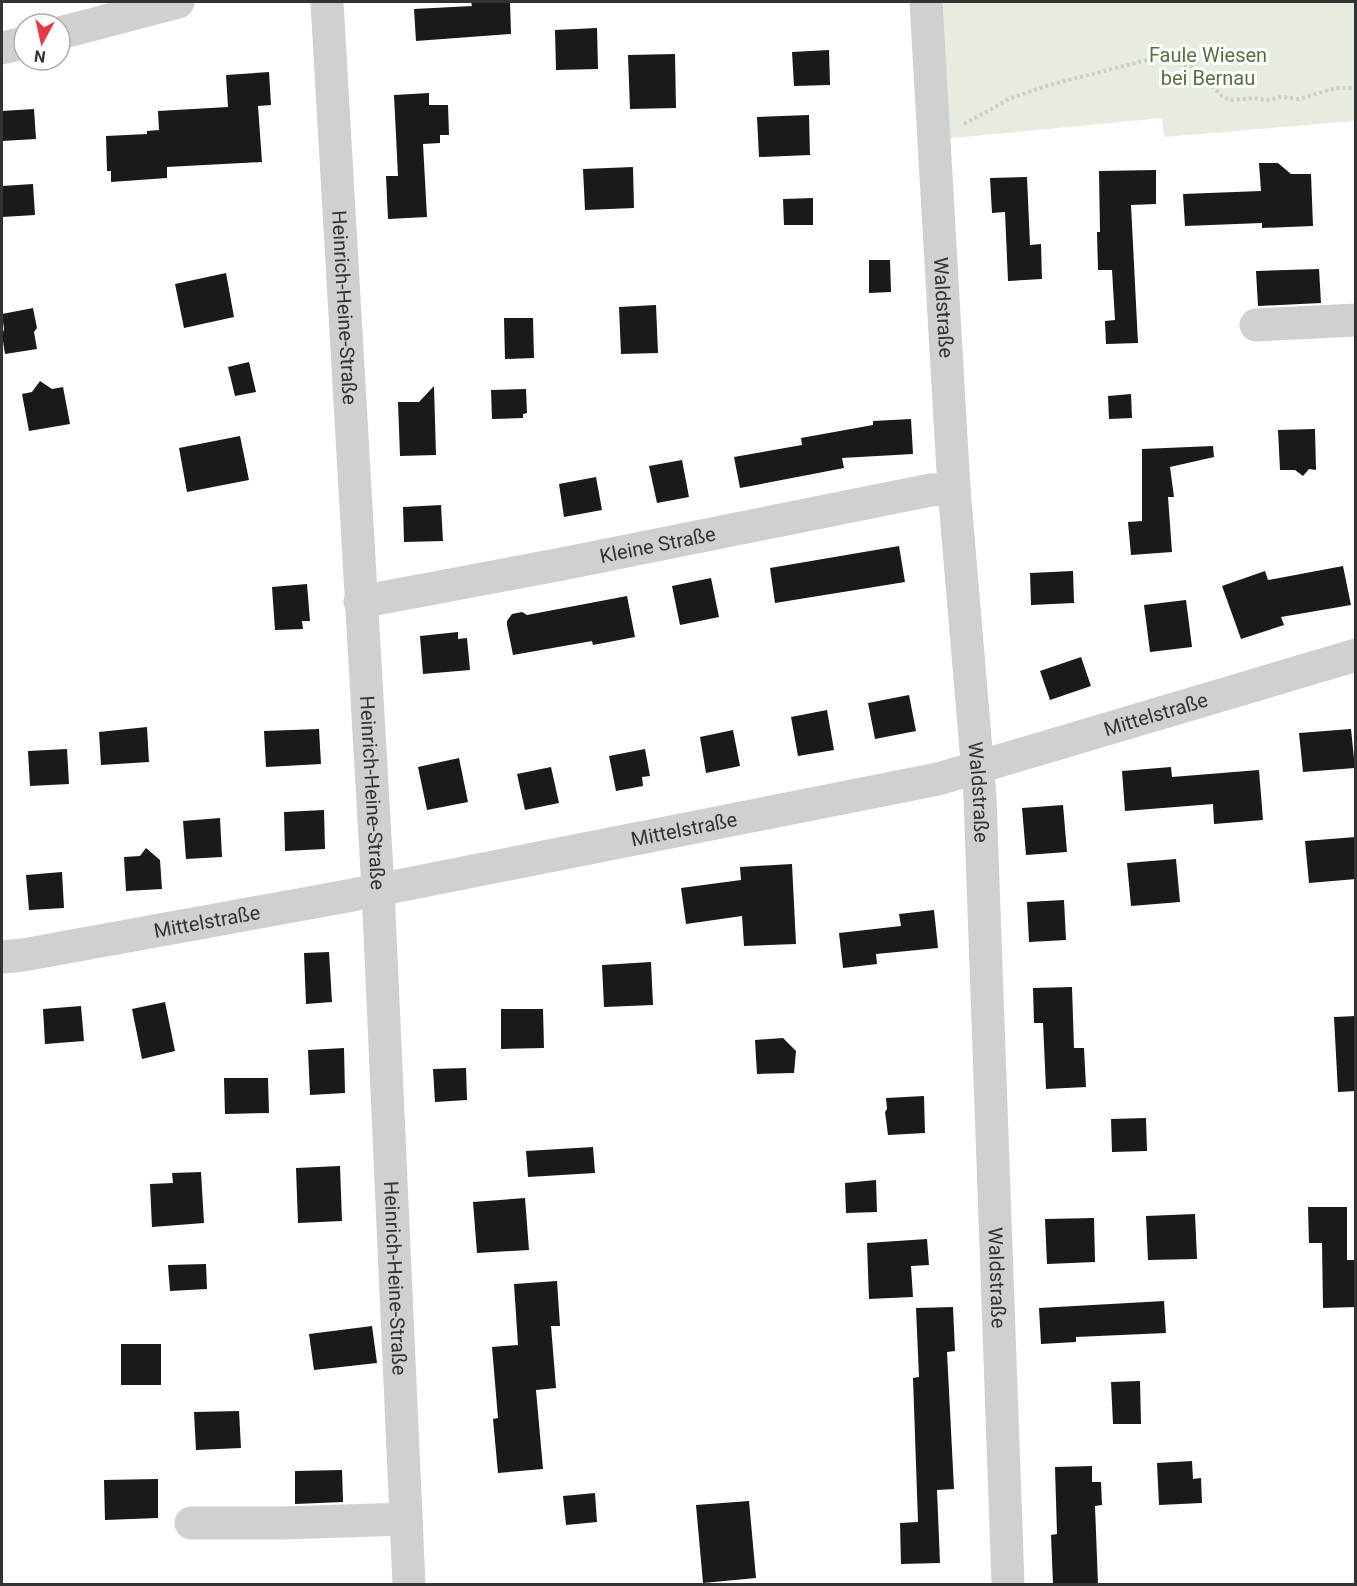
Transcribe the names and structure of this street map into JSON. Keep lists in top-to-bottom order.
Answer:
{
  "streets": {
    "street": [
      "Heinrich-Heine-Straße",
      "Waldstraße",
      "Kleine Straße",
      "Mittelstraße"
    ]
  },
  "crossings": [
    ["Heinrich-Heine-Straße", "Kleine Straße"],
    ["Heinrich-Heine-Straße", "Mittelstraße"],
    ["Waldstraße", "Kleine Straße"],
    ["Waldstraße", "Mittelstraße"]
  ],
  "parks": ["Faule Wiesen bei Bernau"],
  "north": "bottom"
}
